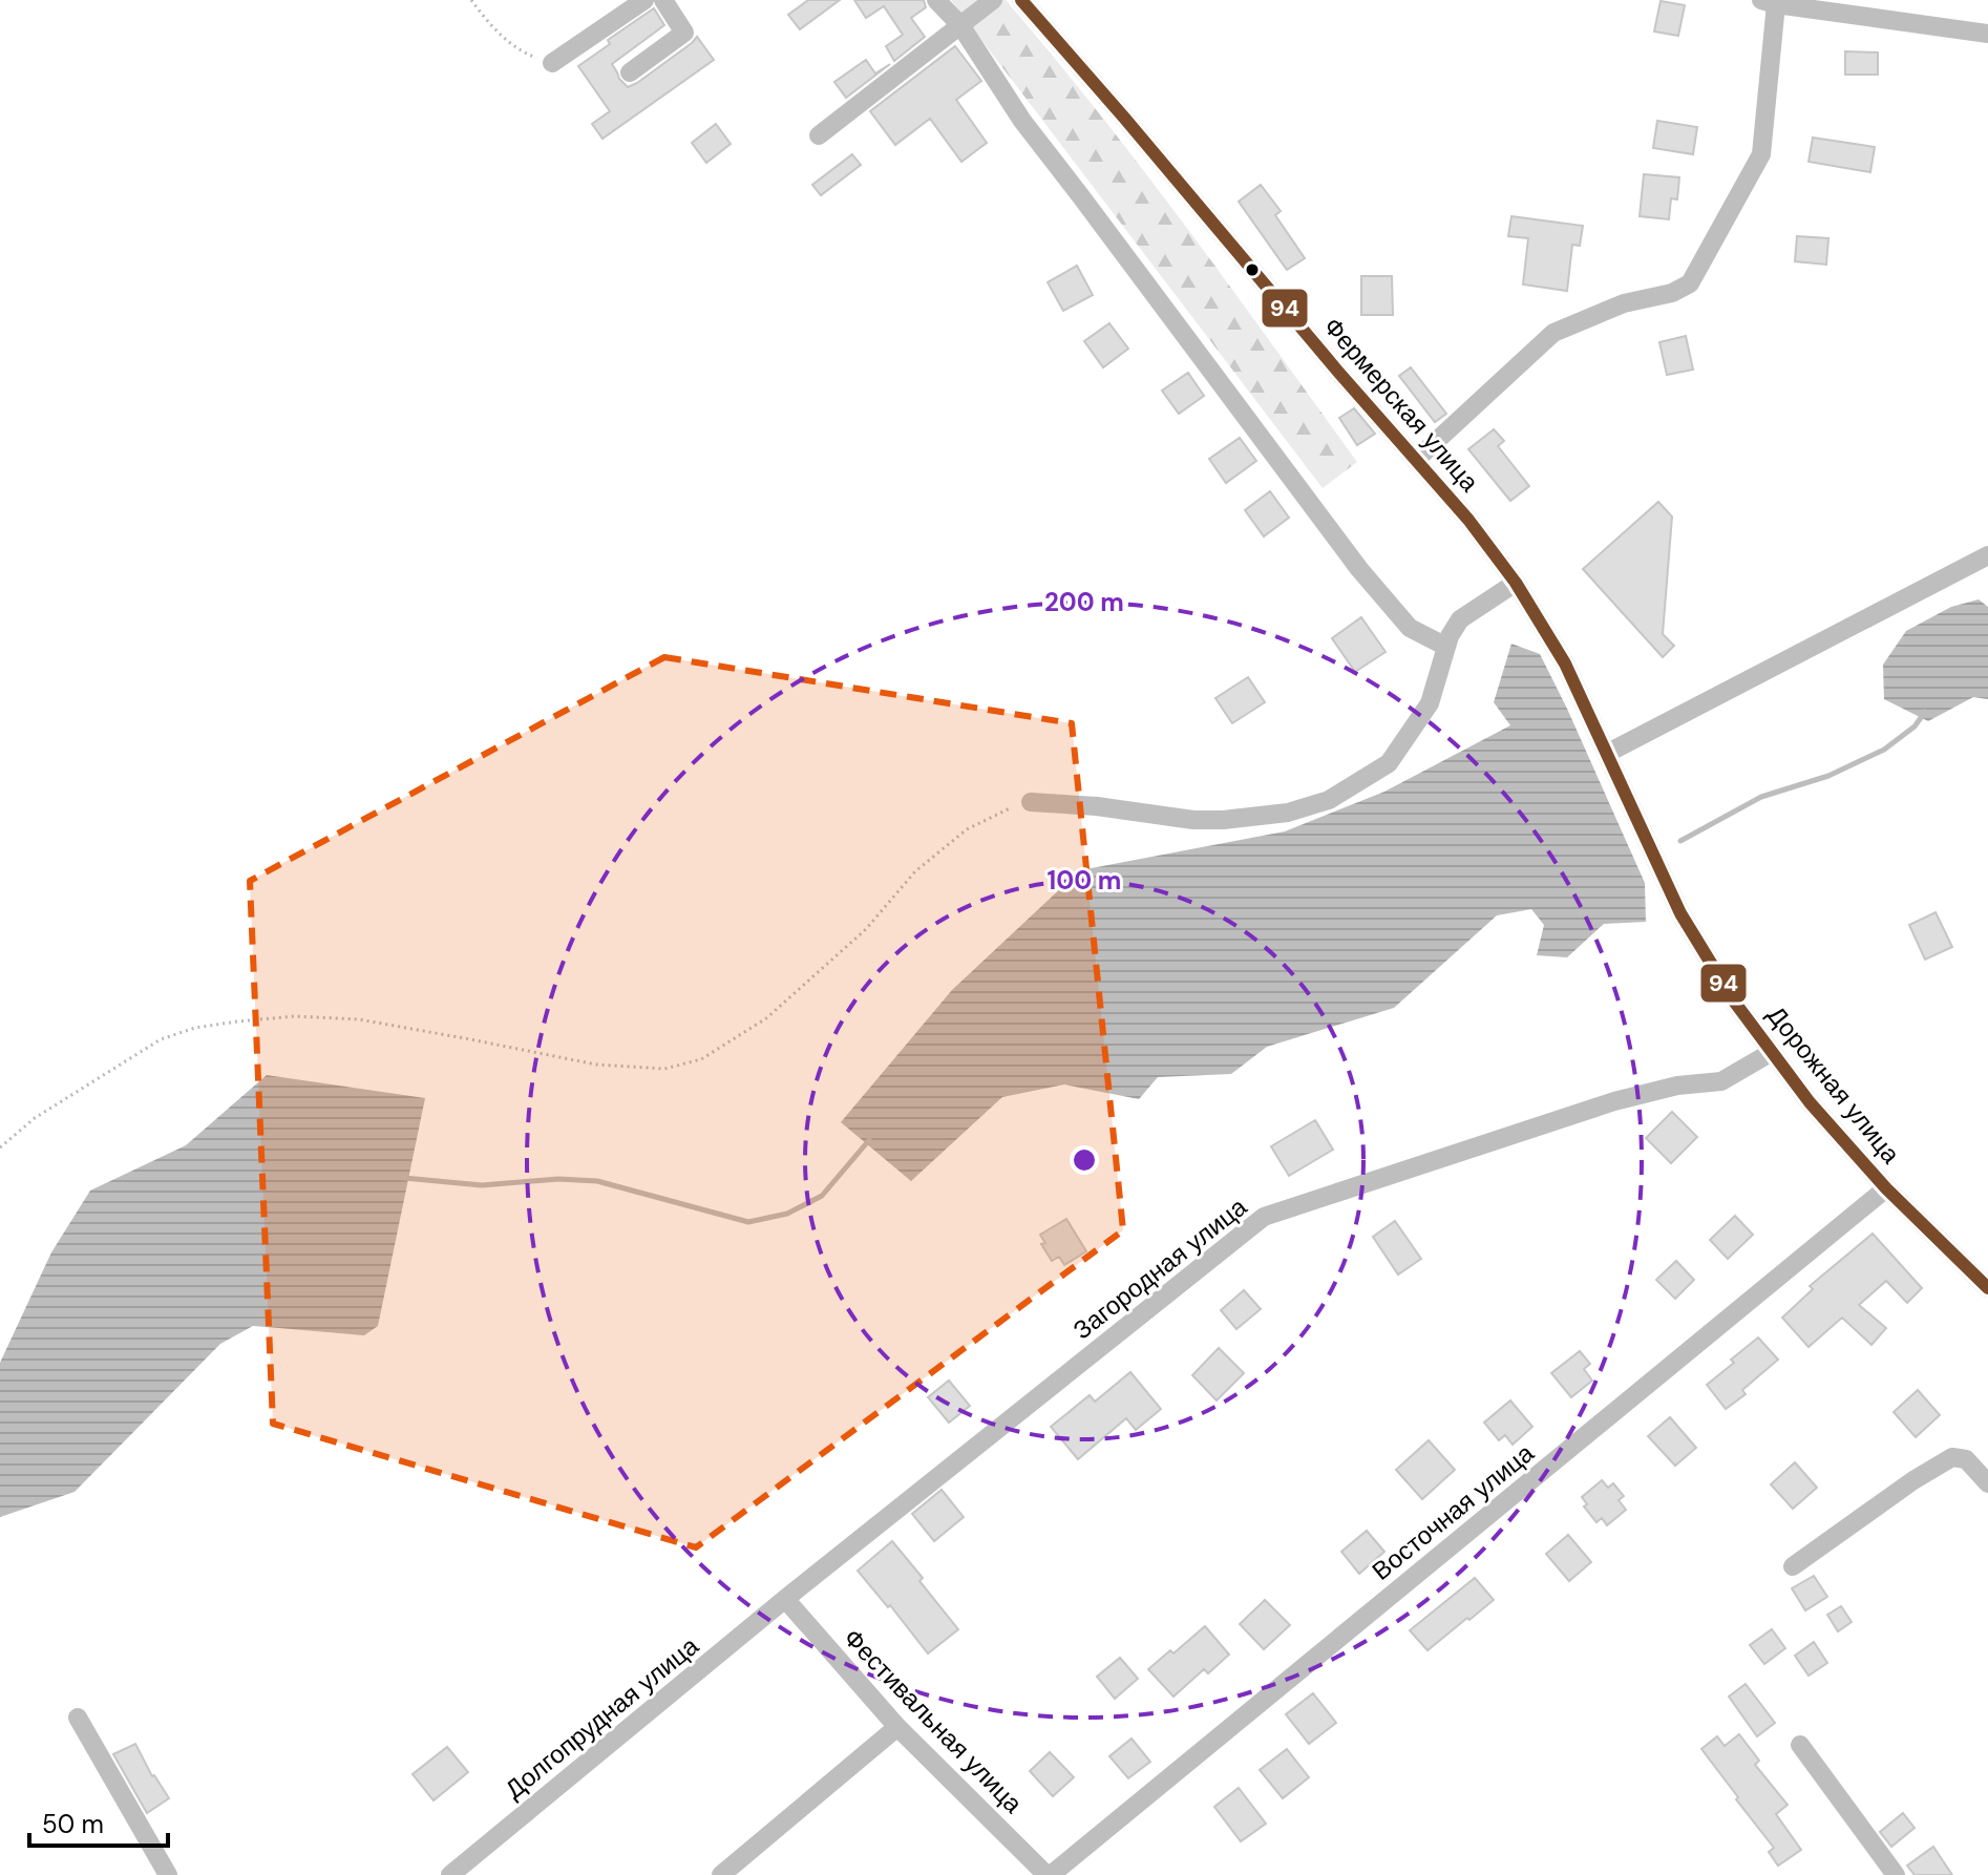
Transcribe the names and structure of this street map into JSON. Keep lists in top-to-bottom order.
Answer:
{
  "streets": {
    "street": [
      "Фермерская улица",
      "Дорожная улица",
      "Загородная улица",
      "Восточная улица",
      "Долгопрудная улица",
      "Фестивальная улица"
    ]
  },
  "crossings": [
    ["Фермерская улица", "Дорожная улица"],
    ["Дорожная улица", "Загородная улица"],
    ["Дорожная улица", "Восточная улица"],
    ["Загородная улица", "Долгопрудная улица"],
    ["Загородная улица", "Фестивальная улица"],
    ["Восточная улица", "Фестивальная улица"],
    ["Долгопрудная улица", "Фестивальная улица"]
  ],
  "lines": ["transit line 94"],
  "scale_bar": "50 m",
  "rings": ["200 m", "100 m"]
}
